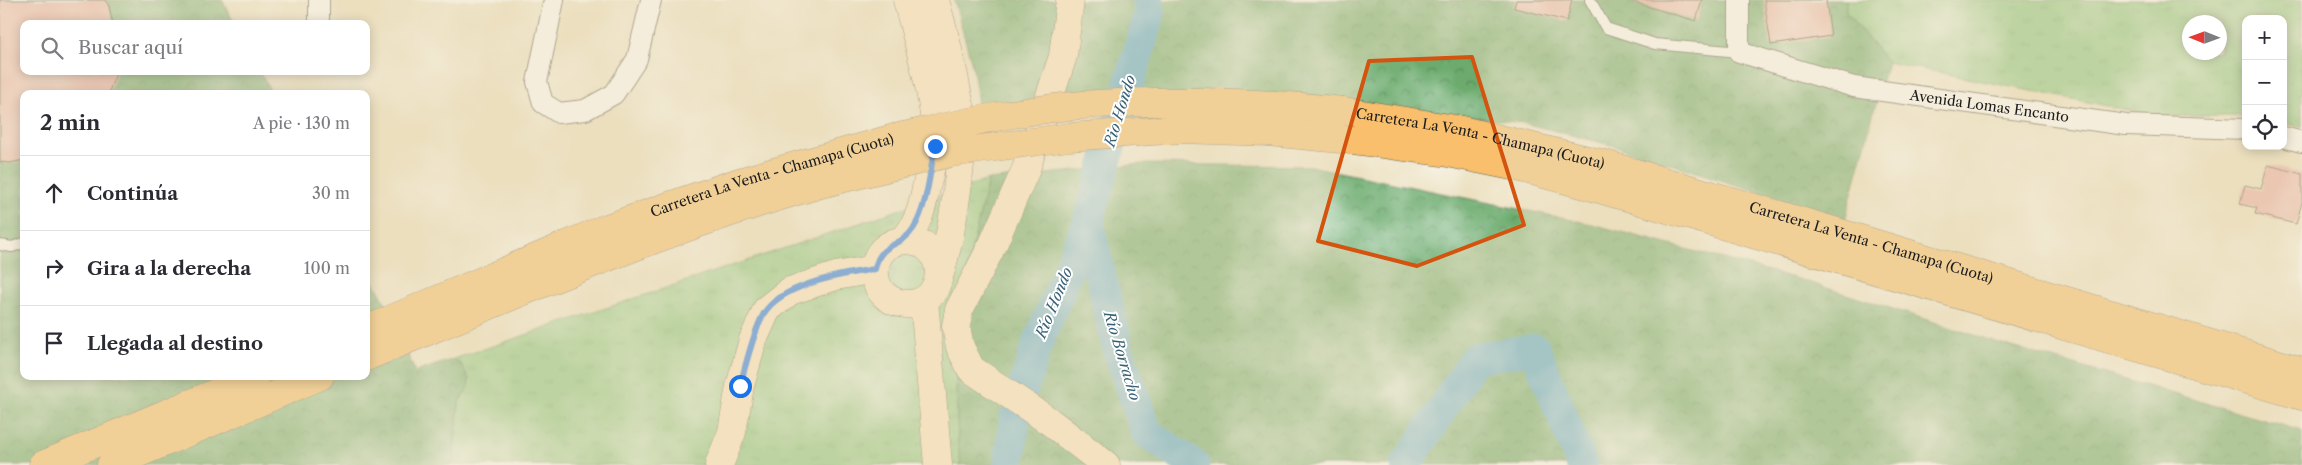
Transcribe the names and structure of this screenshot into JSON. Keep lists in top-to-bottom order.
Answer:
{
  "streets": {
    "highway": ["Carretera La Venta - Chamapa (Cuota)"],
    "street": ["Avenida Lomas Encanto"]
  },
  "water": ["Rio Hondo", "Río Hondo", "Río Borracho"],
  "north": "left",
  "page": {
    "map_buttons": ["+", "−"],
    "search": "Buscar aquí",
    "heading": ["2 min", "A pie · 130 m"],
    "list": [
      ["Continúa", "30 m"],
      ["Gira a la derecha", "100 m"],
      "Llegada al destino"
    ]
  }
}
